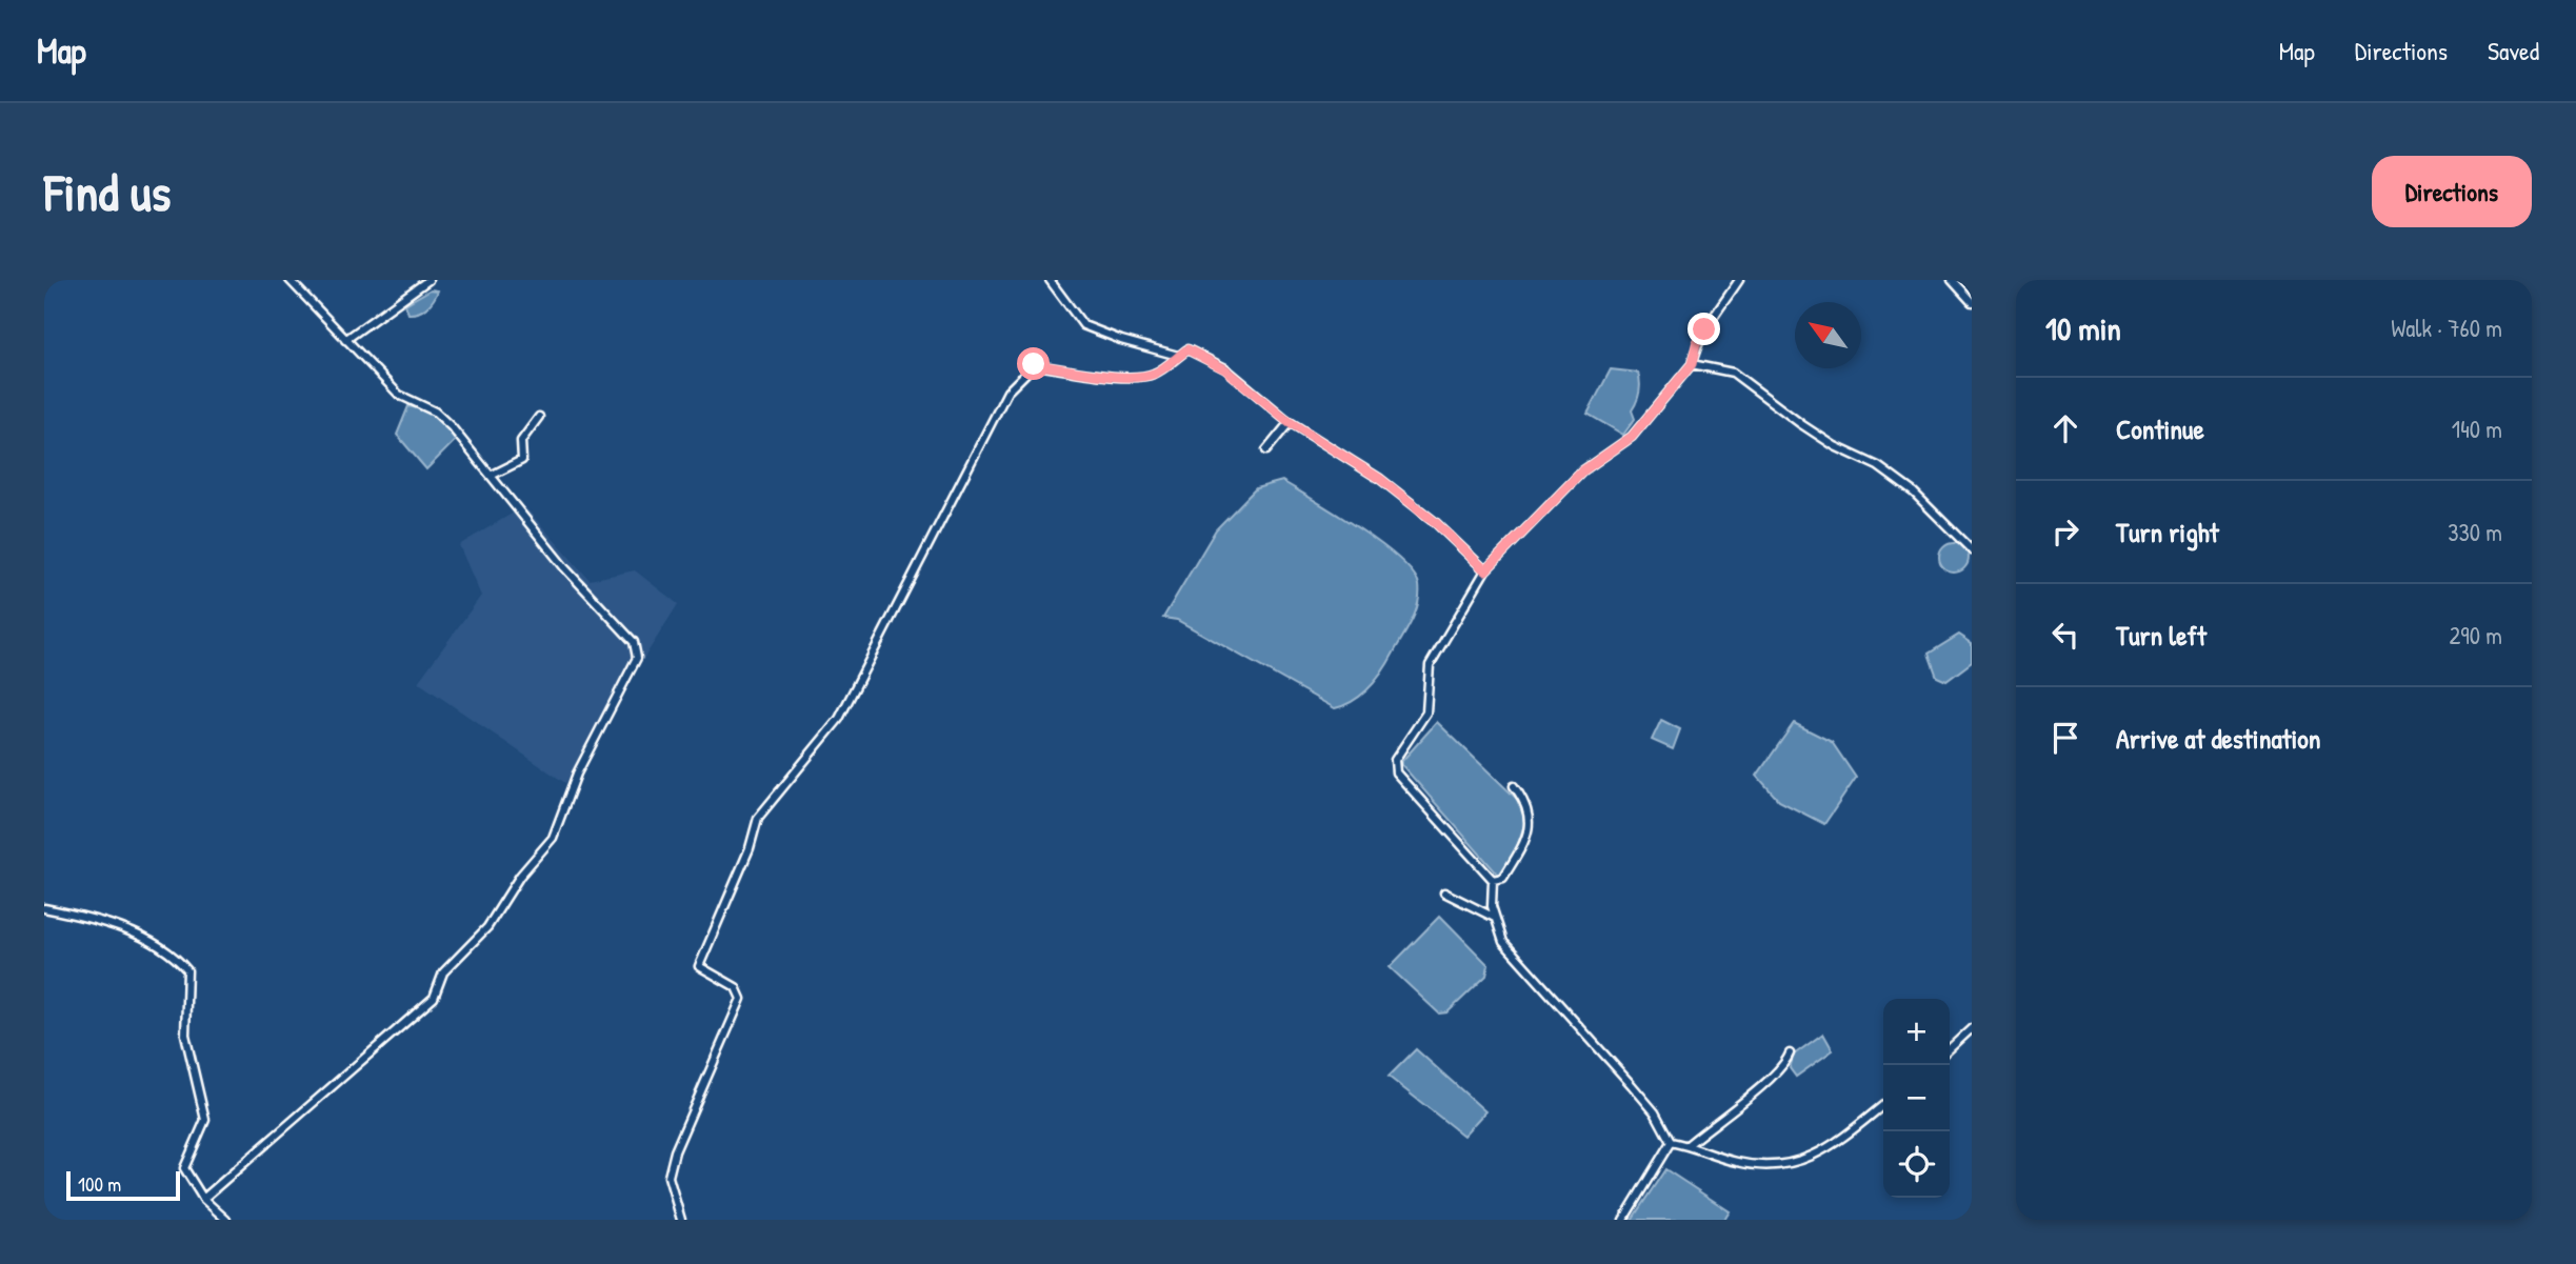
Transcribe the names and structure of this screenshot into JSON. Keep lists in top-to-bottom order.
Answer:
{
  "scale_bar": "100 m",
  "north": "top left",
  "page": {
    "header": "Map",
    "nav": ["Map", "Directions", "Saved"],
    "buttons": "Directions",
    "title": "Find us",
    "heading": ["10 min", "Walk · 760 m"],
    "list": [
      ["Continue", "140 m"],
      ["Turn right", "330 m"],
      ["Turn left", "290 m"],
      "Arrive at destination"
    ],
    "map_buttons": ["+", "−"],
    "scale": "100 m"
  }
}
